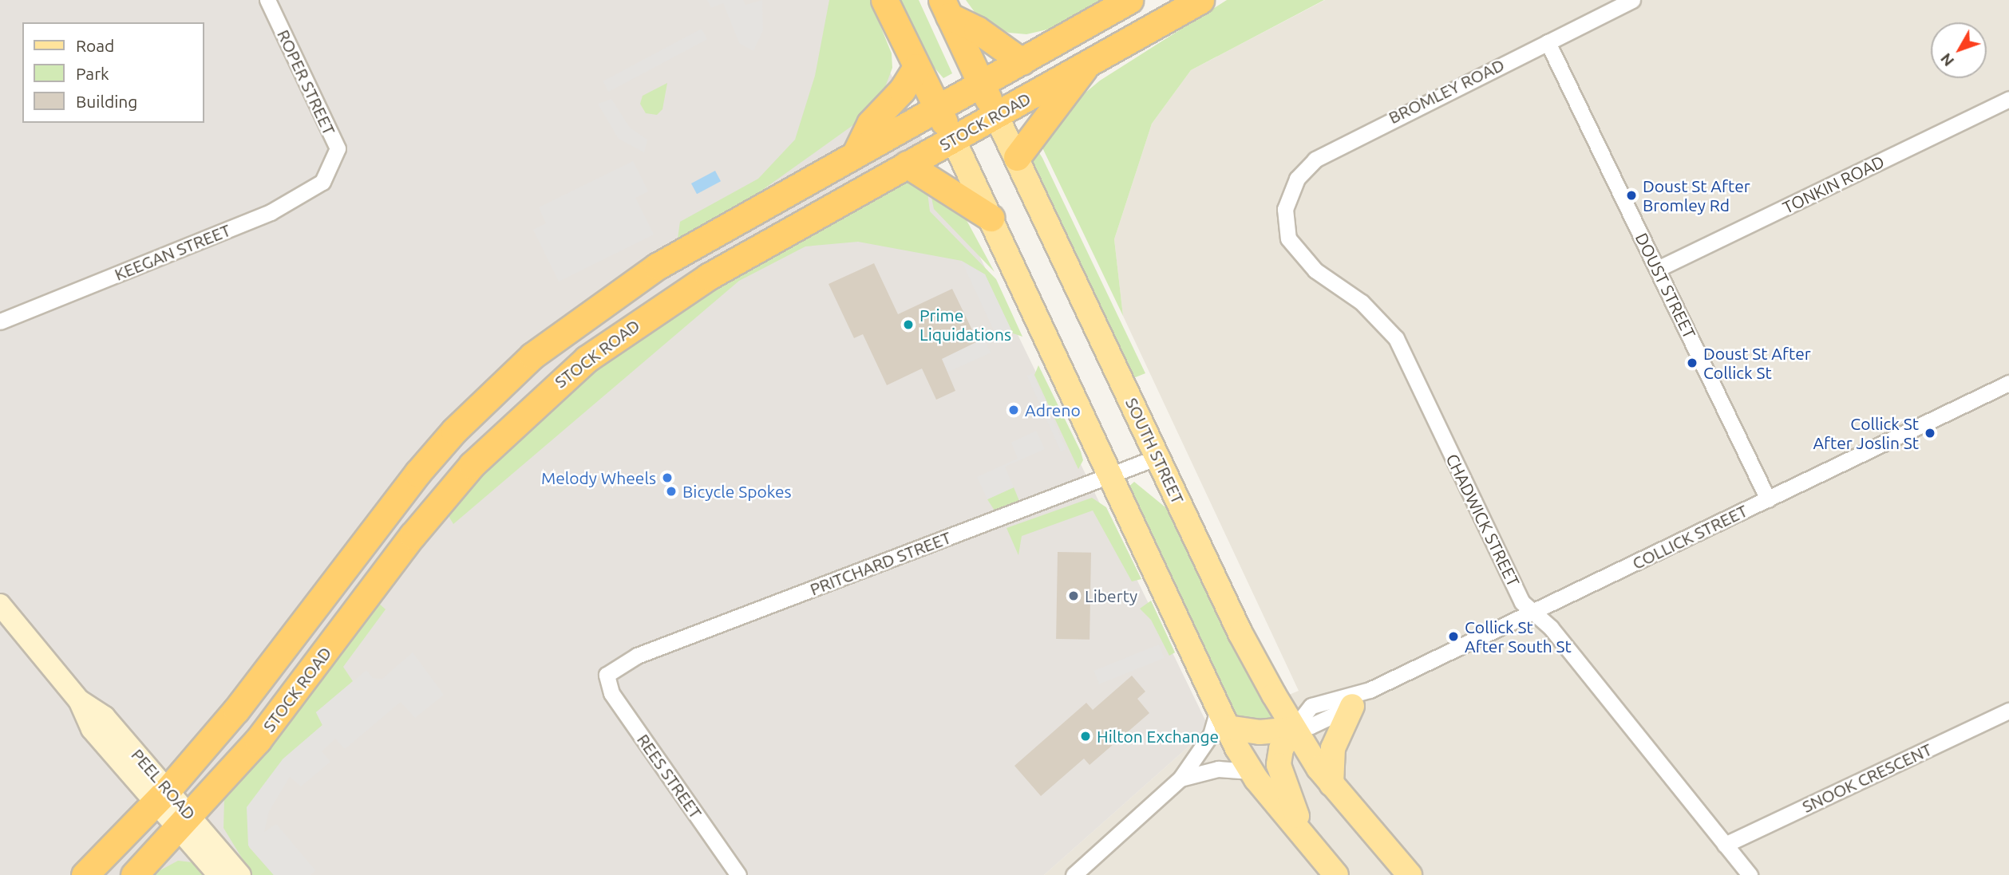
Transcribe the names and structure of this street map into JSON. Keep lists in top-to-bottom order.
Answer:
{
  "streets": {
    "highway": ["STOCK ROAD", "SOUTH STREET"],
    "street": [
      "ROPER STREET",
      "BROMLEY ROAD",
      "TONKIN ROAD",
      "KEEGAN STREET",
      "DOUST STREET",
      "CHADWICK STREET",
      "COLLICK STREET",
      "PRITCHARD STREET",
      "REES STREET",
      "SNOOK CRESCENT",
      "PEEL ROAD"
    ]
  },
  "crossings": [
    ["ROPER STREET", "KEEGAN STREET"],
    ["BROMLEY ROAD", "DOUST STREET"],
    ["BROMLEY ROAD", "CHADWICK STREET"],
    ["STOCK ROAD", "SOUTH STREET"],
    ["STOCK ROAD", "PEEL ROAD"],
    ["TONKIN ROAD", "DOUST STREET"],
    ["DOUST STREET", "COLLICK STREET"],
    ["SOUTH STREET", "COLLICK STREET"],
    ["SOUTH STREET", "PRITCHARD STREET"],
    ["CHADWICK STREET", "COLLICK STREET"],
    ["CHADWICK STREET", "SNOOK CRESCENT"],
    ["PRITCHARD STREET", "REES STREET"]
  ],
  "places": [
    "Doust St After Bromley Rd",
    "Prime Liquidations",
    "Doust St After Collick St",
    "Adreno",
    "Collick St After Joslin St",
    "Melody Wheels",
    "Bicycle Spokes",
    "Liberty",
    "Collick St After South St",
    "Hilton Exchange"
  ],
  "legend": ["Road", "Park", "Building"],
  "north": "bottom left"
}
